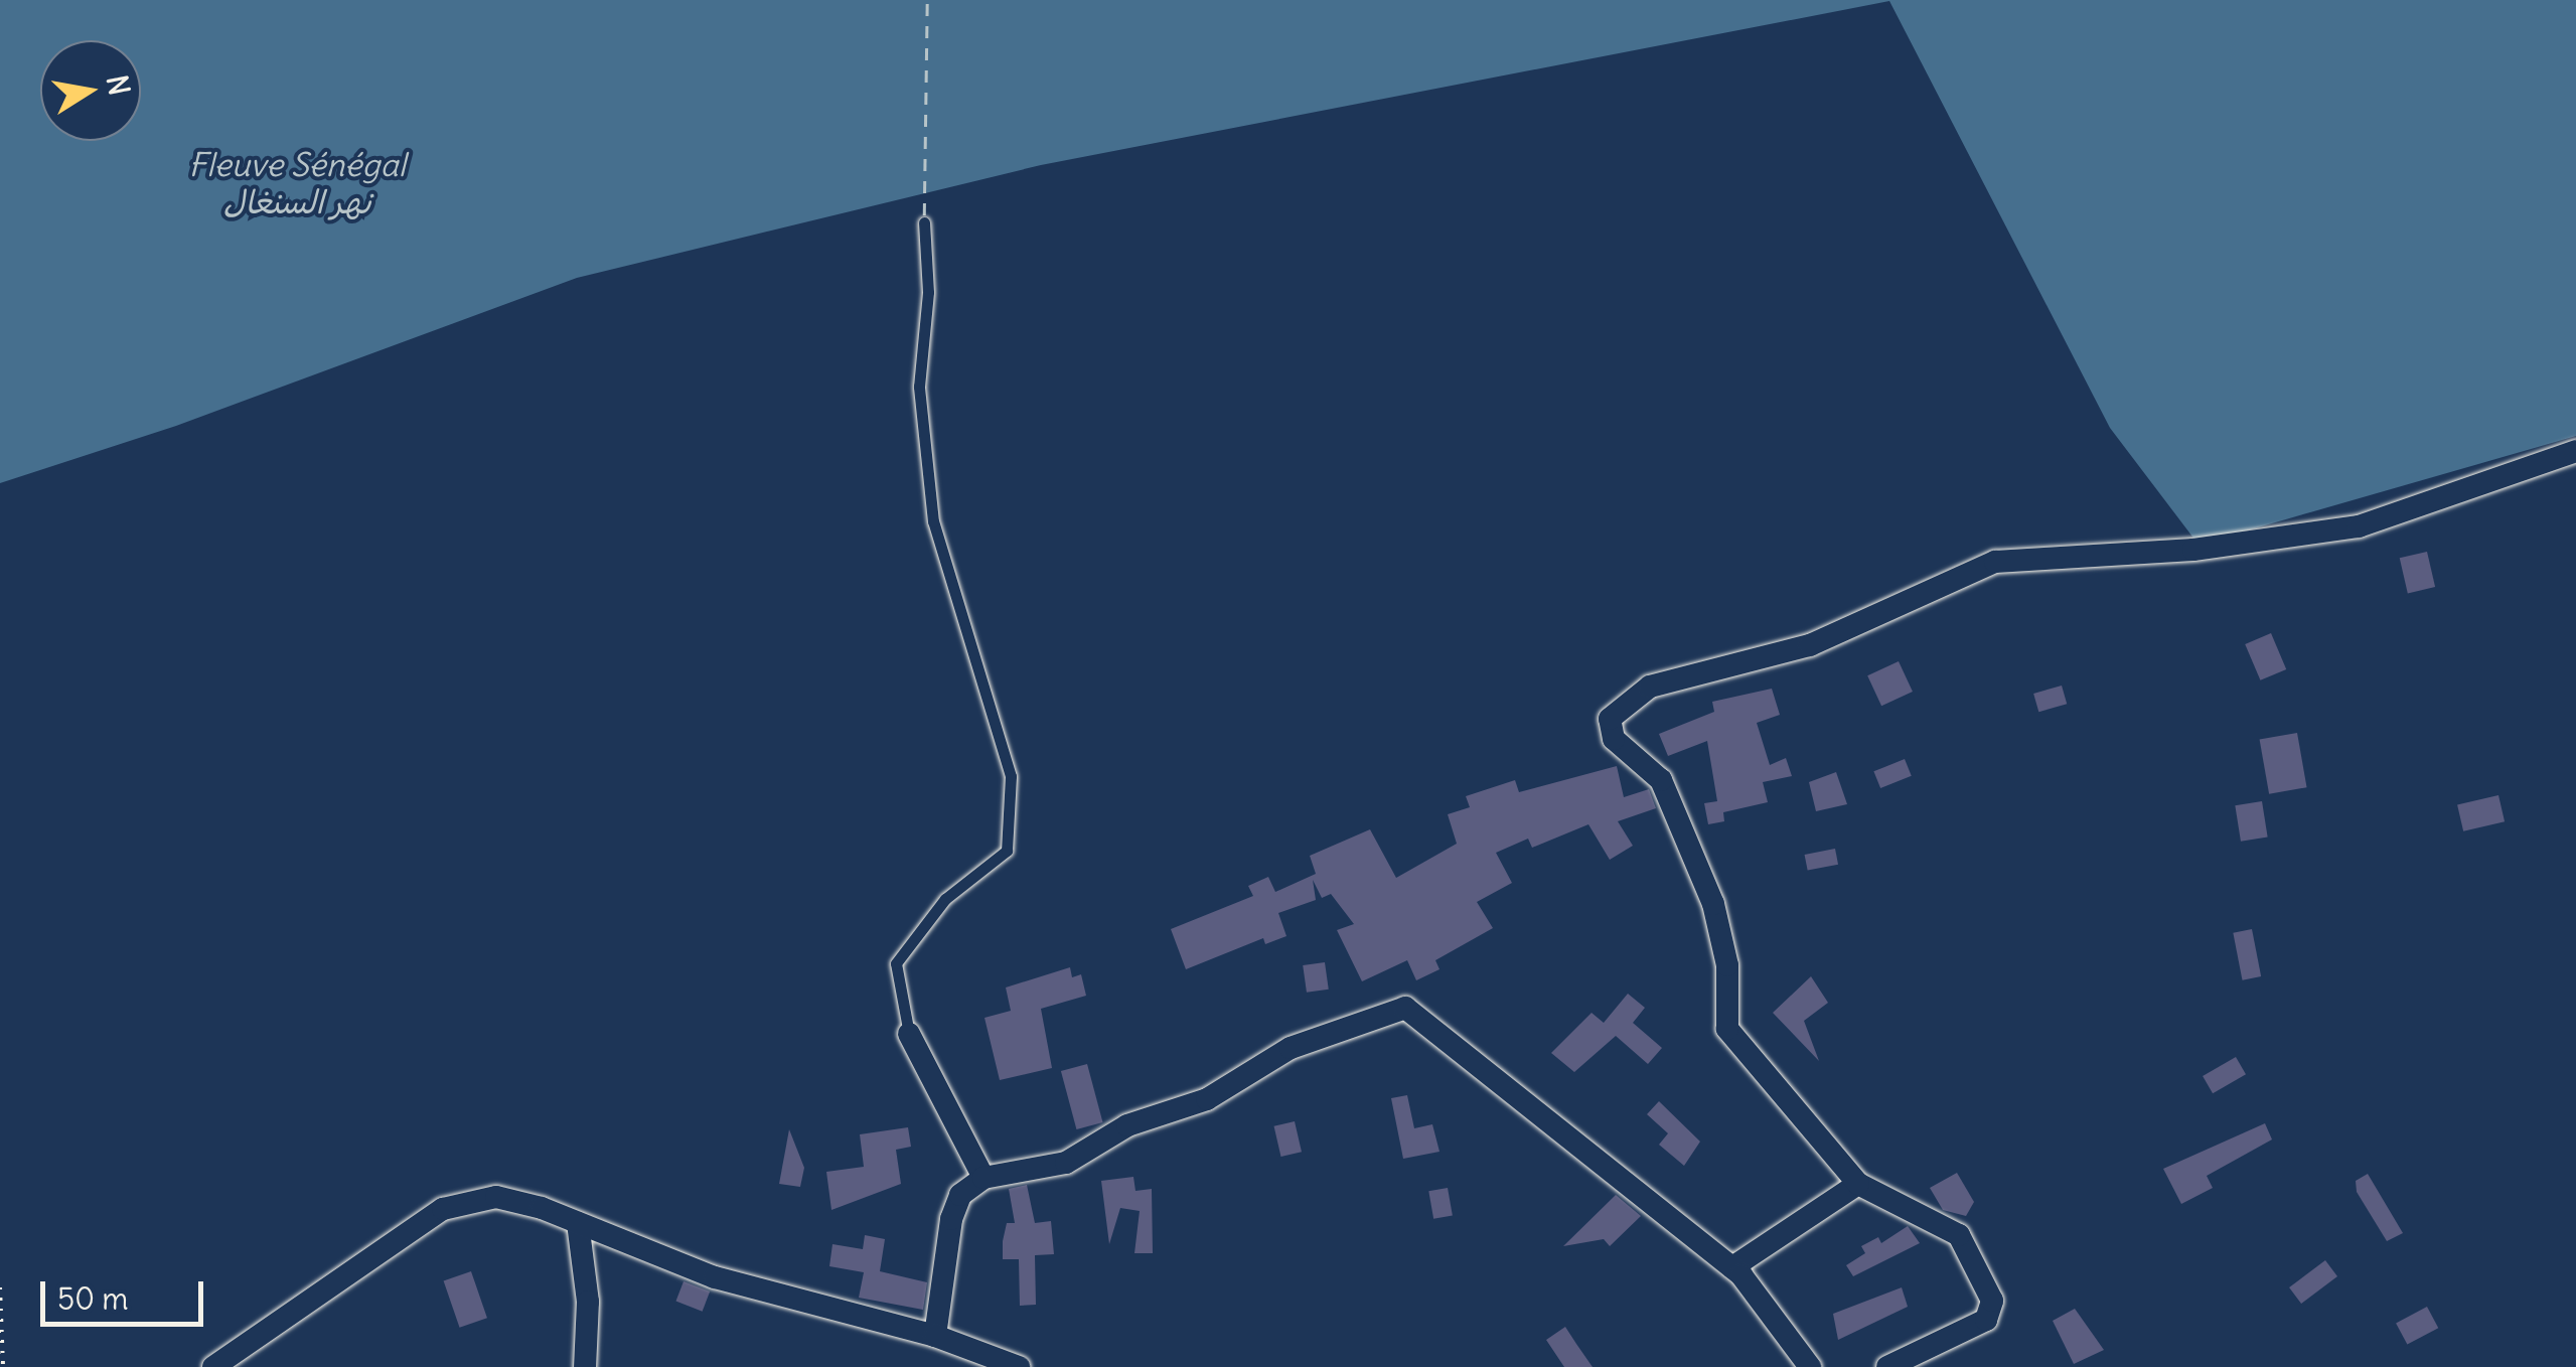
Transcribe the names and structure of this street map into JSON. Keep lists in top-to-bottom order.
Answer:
{
  "water": ["Fleuve Sénégal نهر السنغال"],
  "scale_bar": "50 m",
  "north": "right"
}
